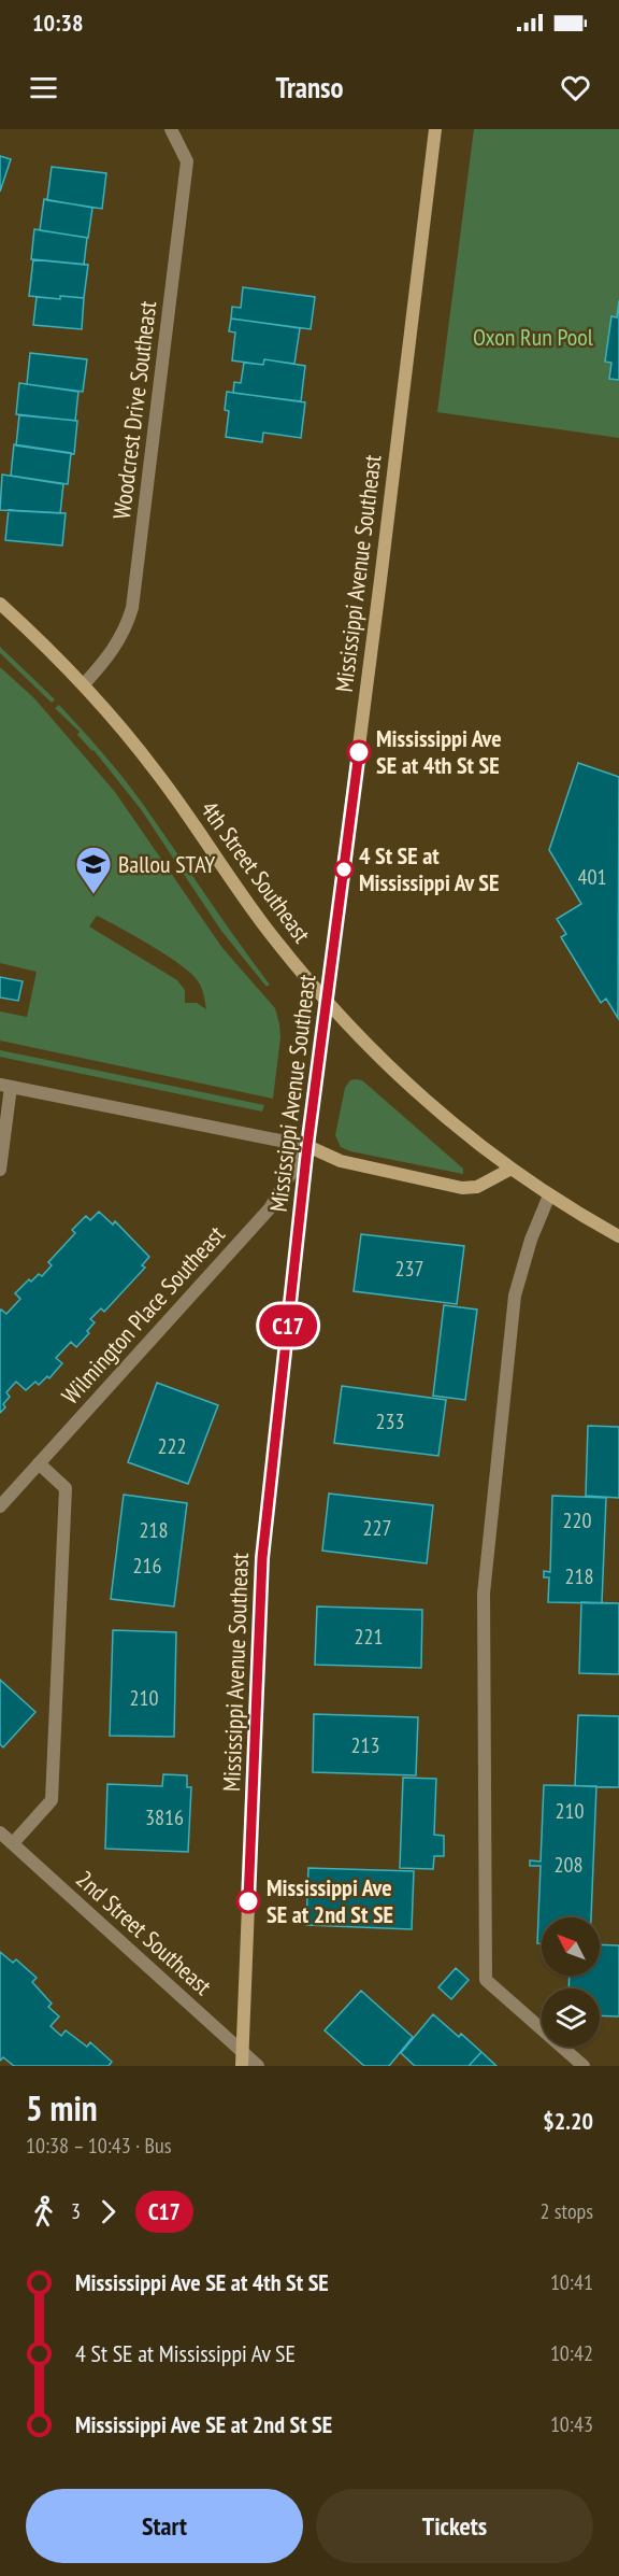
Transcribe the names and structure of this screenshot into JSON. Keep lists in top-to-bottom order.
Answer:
{
  "streets": {
    "main road": ["Mississippi Avenue Southeast", "4th Street Southeast"],
    "street": ["Woodcrest Drive Southeast", "Wilmington Place Southeast", "2nd Street Southeast"]
  },
  "crossings": [
    ["Woodcrest Drive Southeast", "4th Street Southeast"],
    ["Mississippi Avenue Southeast", "4th Street Southeast"],
    ["Mississippi Avenue Southeast", "Wilmington Place Southeast"],
    ["Mississippi Avenue Southeast", "2nd Street Southeast"]
  ],
  "parks": ["Oxon Run Pool"],
  "places": {
    "other": ["Mississippi Ave SE at 4th St SE", "4 St SE at Mississippi Av SE", "Mississippi Ave SE at 2nd St SE"],
    "school or university": ["Ballou STAY"]
  },
  "lines": ["bus line C17"],
  "house_numbers": [
    "401",
    "237",
    "233",
    "222",
    "220",
    "227",
    "218",
    "216",
    "218",
    "221",
    "210",
    "213",
    "210",
    "3816",
    "208"
  ],
  "north": "top left",
  "page": {
    "status": "10:38",
    "header": "Transo",
    "on_map": "C17",
    "heading": ["5 min", "10:38 – 10:43 · Bus", "$2.20"],
    "legs": ["3", "C17", "2 stops"],
    "list": [
      {
        "name": "Mississippi Ave SE at 4th St SE",
        "value": "10:41"
      },
      {
        "name": "4 St SE at Mississippi Av SE",
        "value": "10:42"
      },
      {
        "name": "Mississippi Ave SE at 2nd St SE",
        "value": "10:43"
      }
    ],
    "buttons": ["Start", "Tickets"]
  }
}
